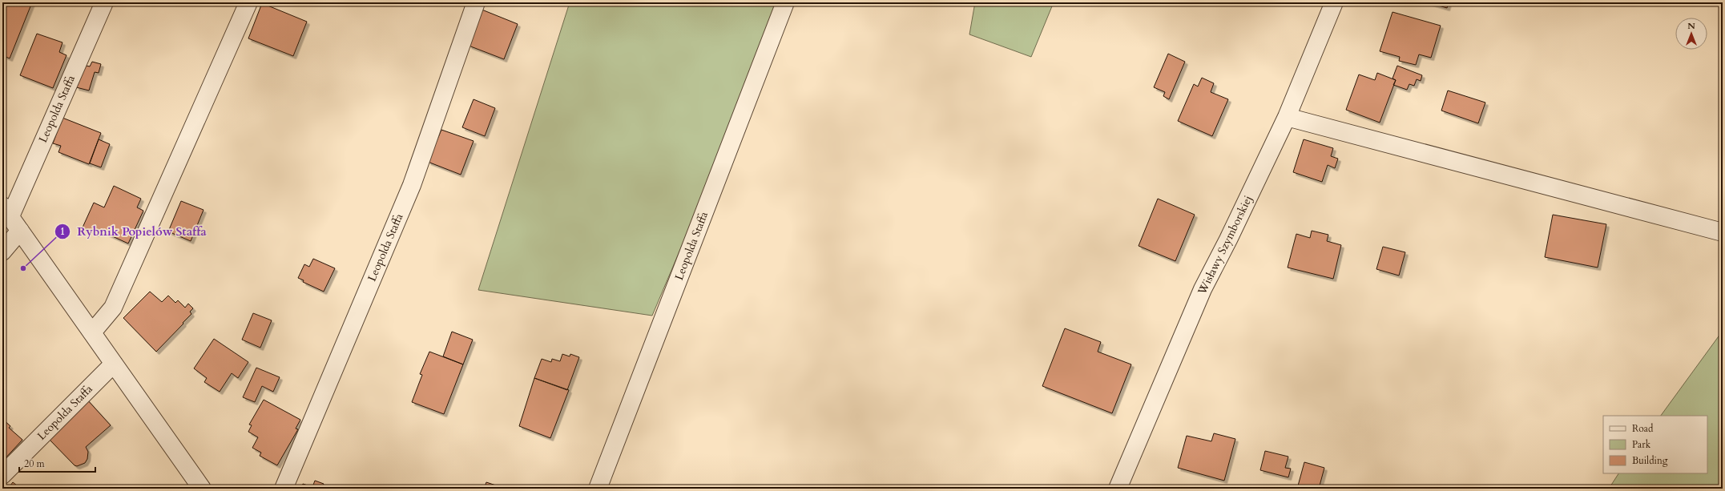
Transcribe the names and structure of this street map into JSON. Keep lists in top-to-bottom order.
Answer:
{
  "streets": {
    "street": ["Leopolda Staffa", "Wisławy Szymborskiej"]
  },
  "places": ["Rybnik Popielów Staffa"],
  "legend": ["Road", "Park", "Building"],
  "scale_bar": "20 m",
  "north": "top"
}
